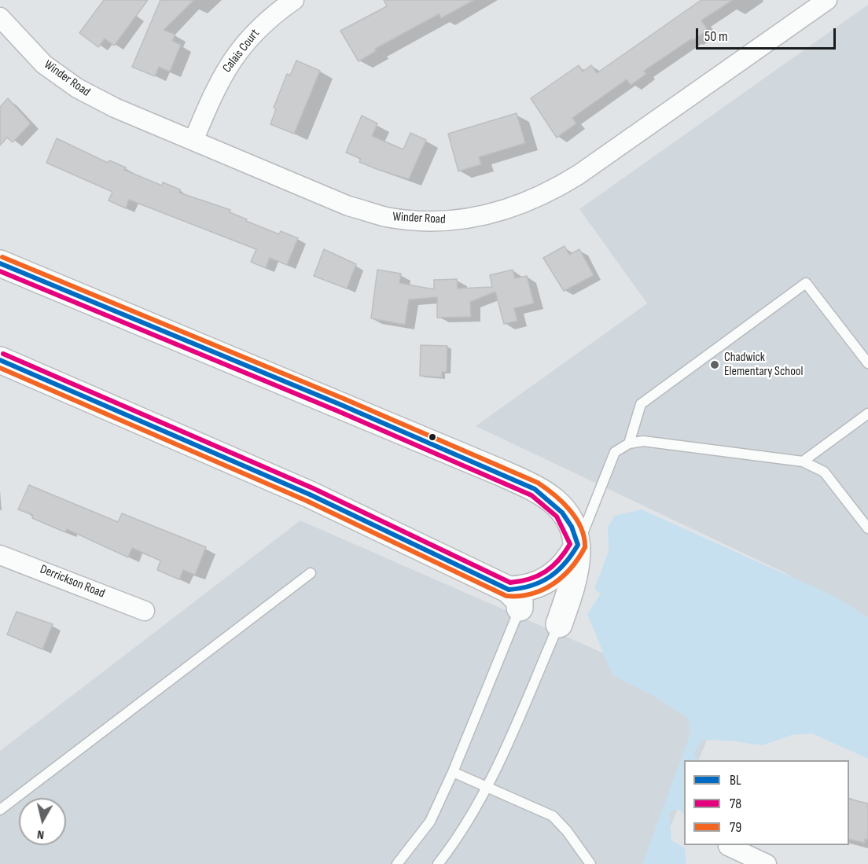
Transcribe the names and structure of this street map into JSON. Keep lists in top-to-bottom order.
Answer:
{
  "streets": {
    "street": ["Calais Court", "Winder Road", "Derrickson Road"]
  },
  "crossings": [
    ["Calais Court", "Winder Road"]
  ],
  "places": ["Chadwick Elementary School"],
  "lines": ["transit line 79", "transit line BL", "transit line 78"],
  "legend": ["BL", "78", "79"],
  "scale_bar": "50 m",
  "north": "bottom"
}
